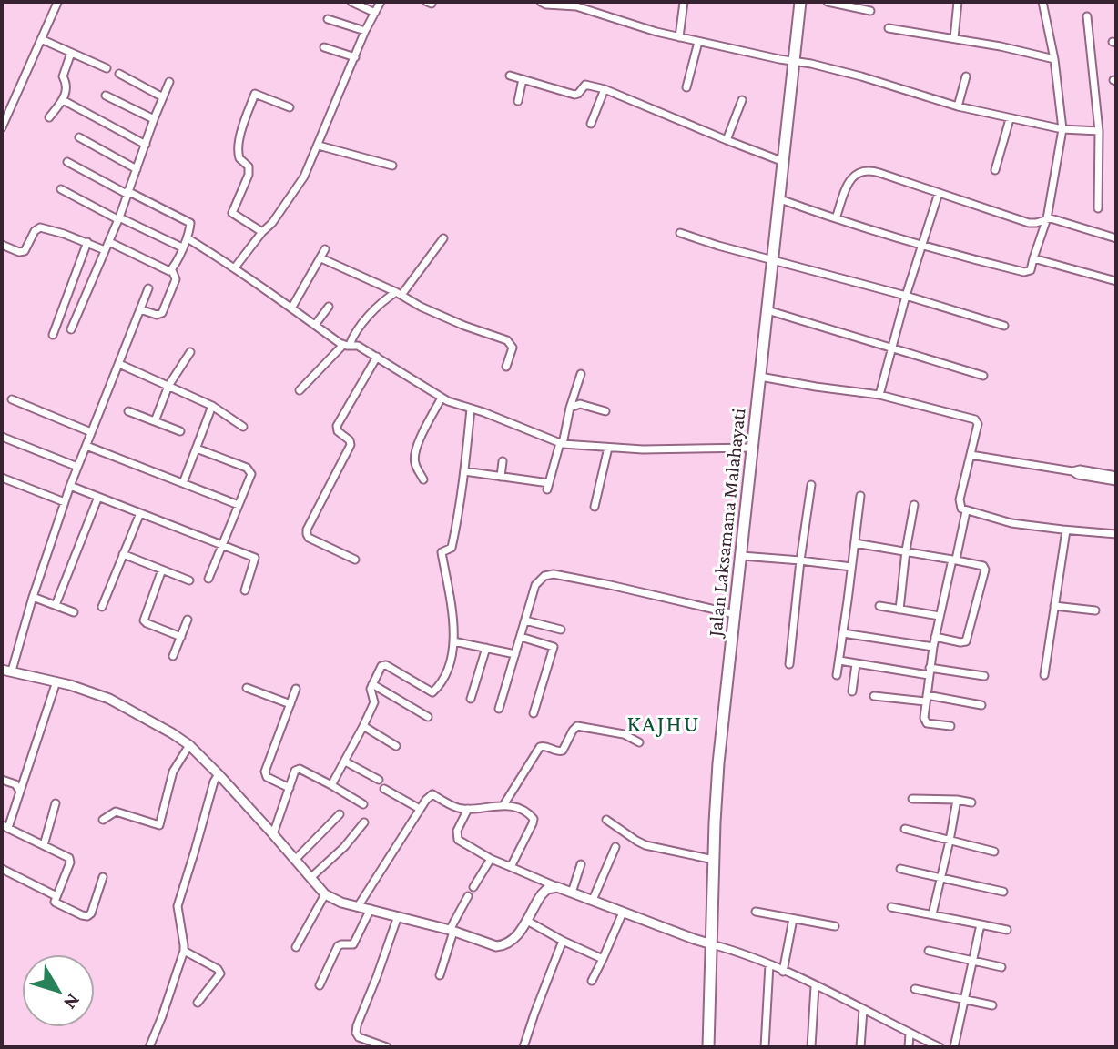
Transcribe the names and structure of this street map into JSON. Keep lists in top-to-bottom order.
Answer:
{
  "streets": {
    "highway": ["Jalan Laksamana Malahayati"]
  },
  "districts": ["KAJHU"],
  "north": "bottom right"
}
